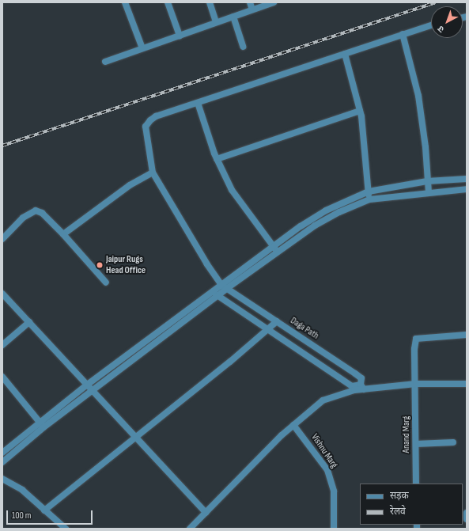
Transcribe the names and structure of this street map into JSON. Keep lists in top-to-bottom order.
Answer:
{
  "streets": {
    "street": ["Daga Path", "Anand Marg", "Vishnu Marg"]
  },
  "places": ["Jaipur Rugs Head Office"],
  "legend": ["सड़क", "रेलवे"],
  "scale_bar": "100 m",
  "north": "bottom left"
}
